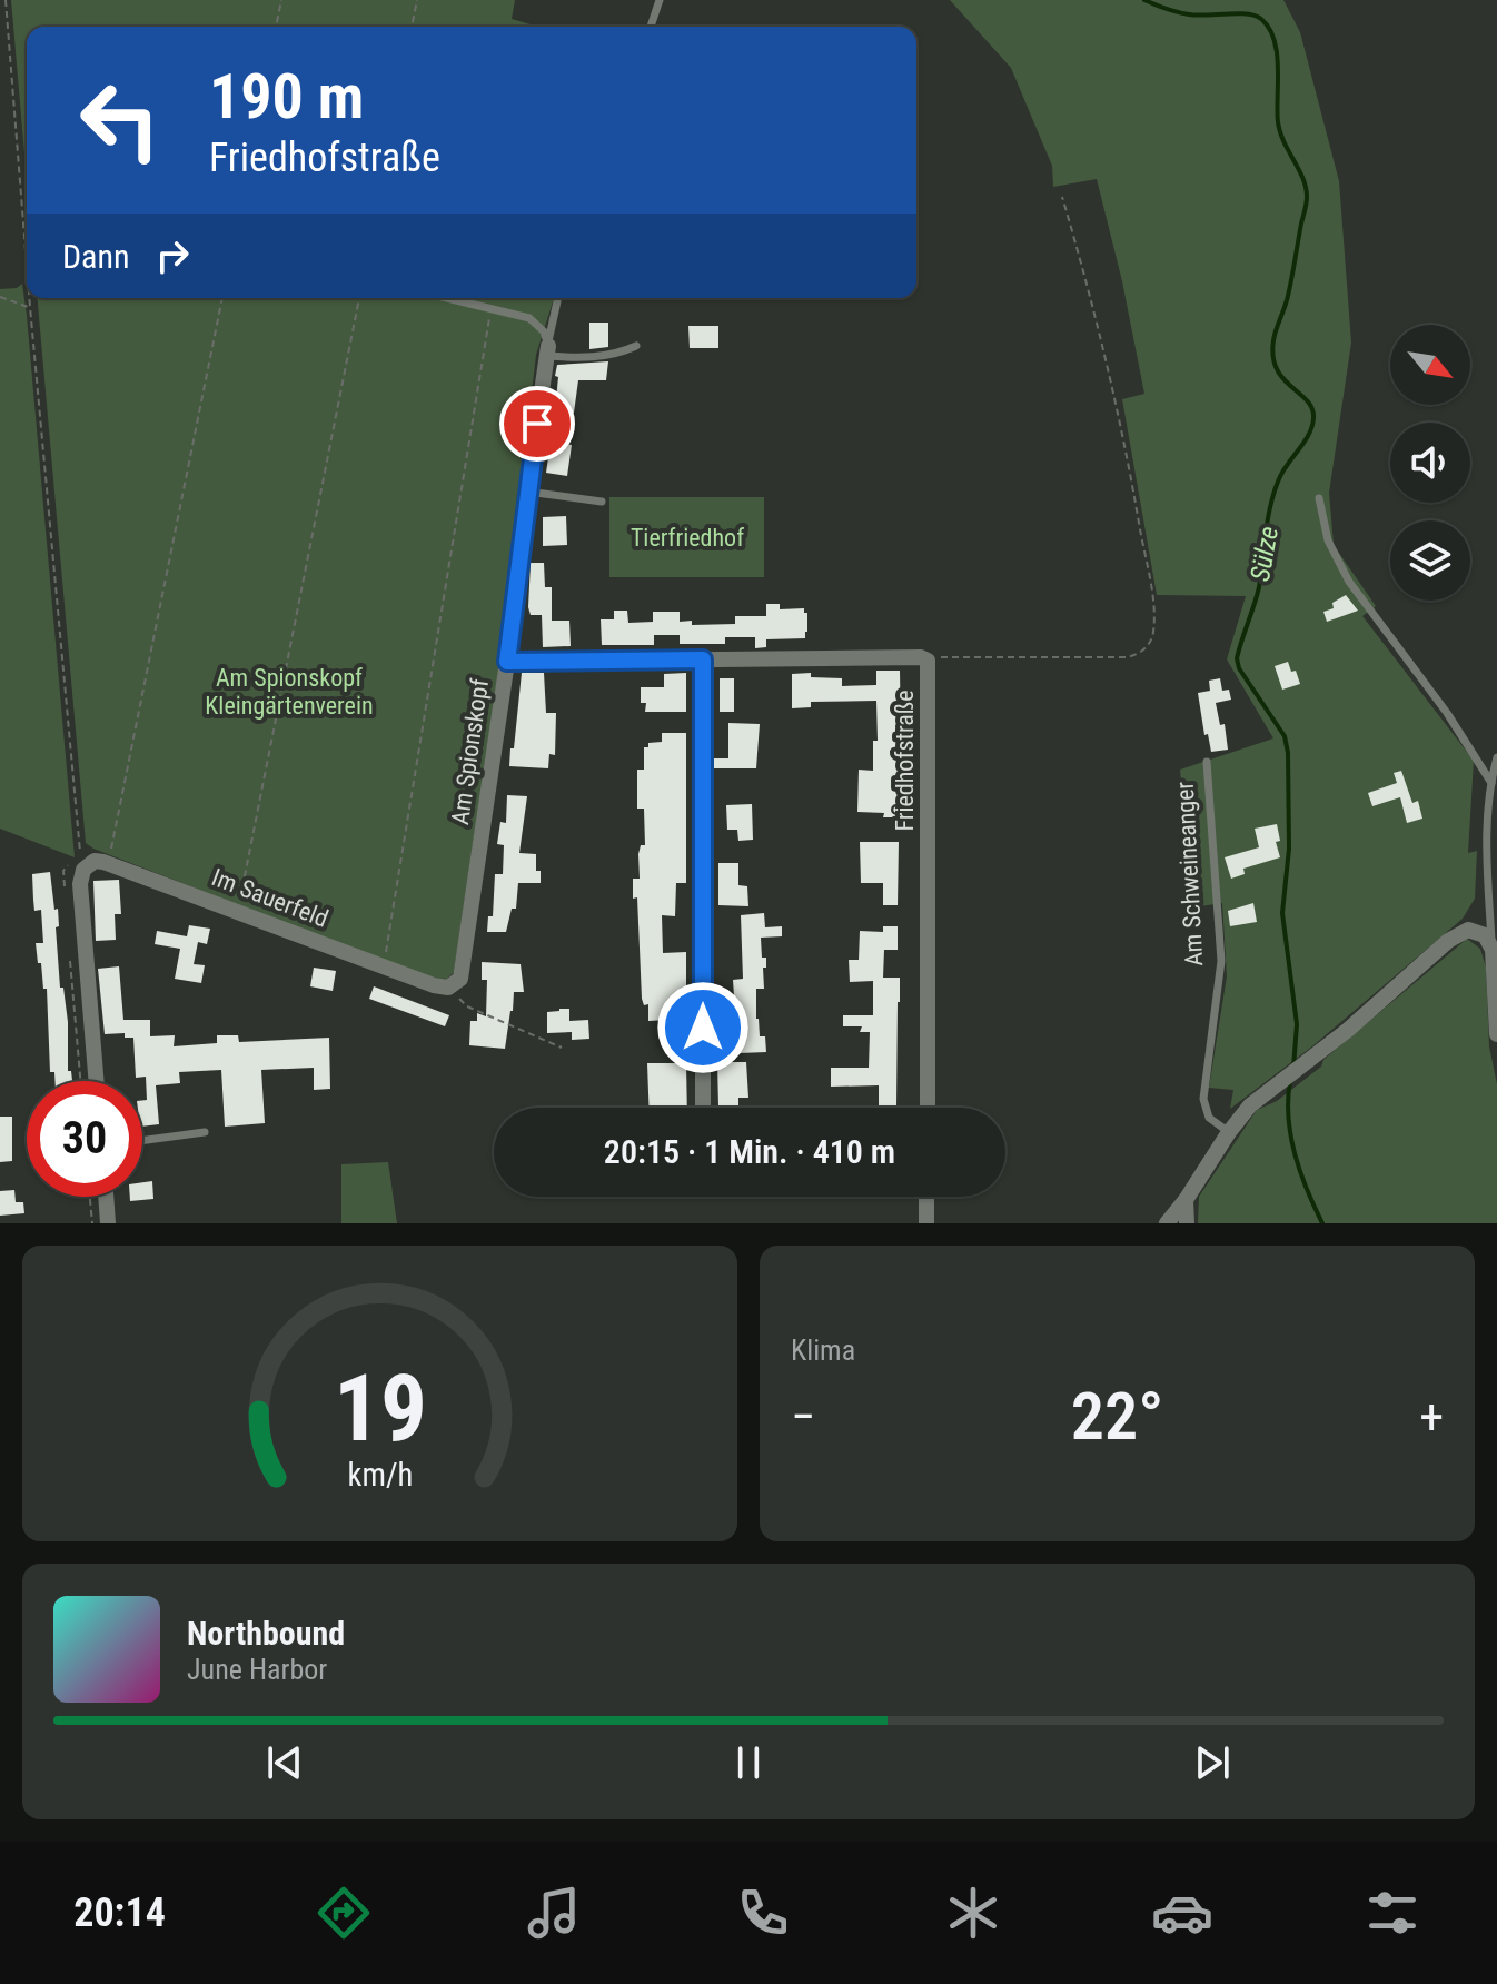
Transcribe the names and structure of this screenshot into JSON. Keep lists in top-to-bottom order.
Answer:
{
  "streets": {
    "street": ["Am Spionskopf", "Friedhofstraße", "Im Sauerfeld"],
    "lane": ["Am Schweineanger"]
  },
  "crossings": [
    ["Am Spionskopf", "Friedhofstraße"],
    ["Am Spionskopf", "Im Sauerfeld"]
  ],
  "water": ["Sülze"],
  "parks": ["Tierfriedhof", "Am Spionskopf Kleingärtenverein"],
  "north": "bottom right",
  "page": {
    "turn": ["190 m", "Friedhofstraße"],
    "then": "Dann",
    "limit": "30",
    "trip": "20:15 · 1 Min. · 410 m",
    "tile": "Klima",
    "heat": ["−", "22°", "+"],
    "song": ["Northbound", "June Harbor"],
    "tabs": "20:14",
    "gauge": ["19", "km/h"]
  }
}
